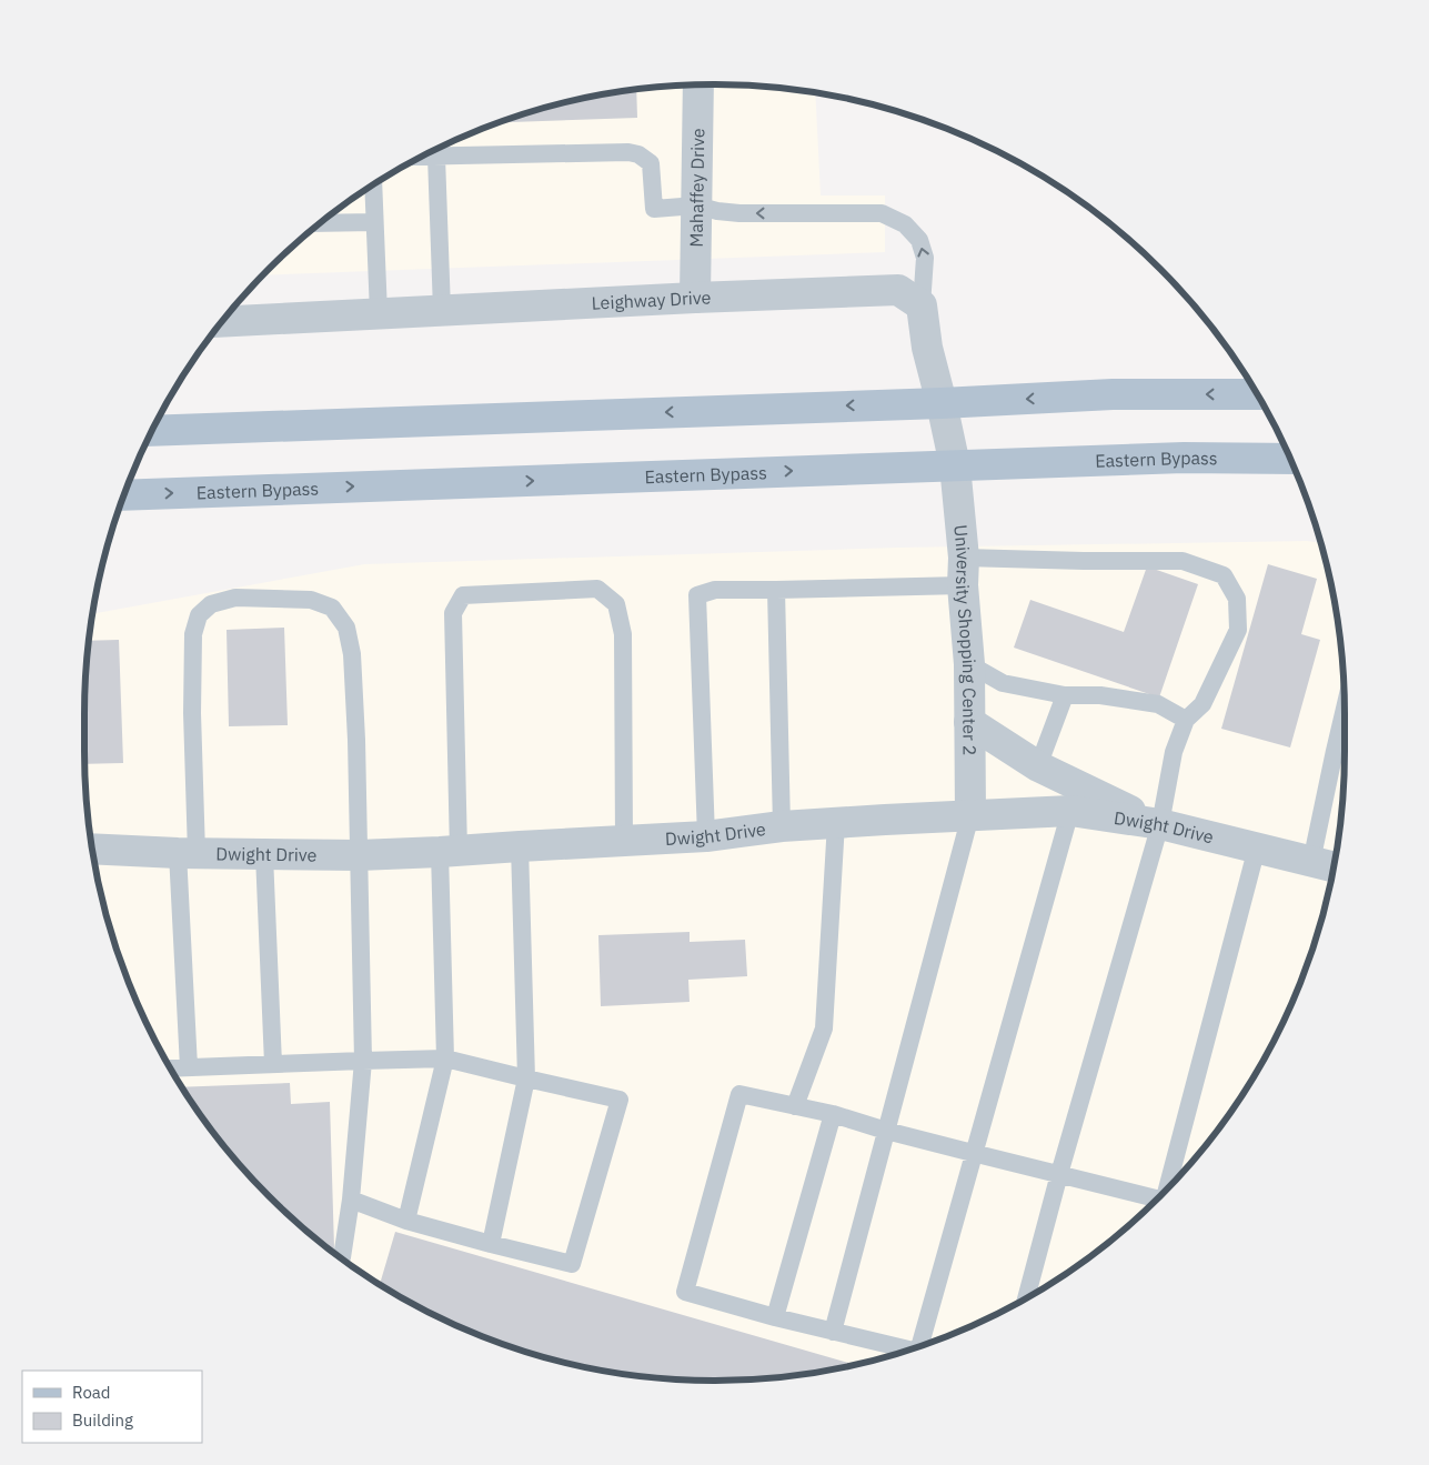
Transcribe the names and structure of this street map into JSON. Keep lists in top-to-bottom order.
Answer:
{
  "streets": {
    "main road": ["Eastern Bypass"],
    "street": [
      "Mahaffey Drive",
      "Leighway Drive",
      "University Shopping Center 2",
      "Dwight Drive"
    ]
  },
  "crossings": [
    ["Mahaffey Drive", "Leighway Drive"],
    ["Eastern Bypass", "University Shopping Center 2"],
    ["University Shopping Center 2", "Dwight Drive"]
  ],
  "legend": ["Road", "Building"]
}
